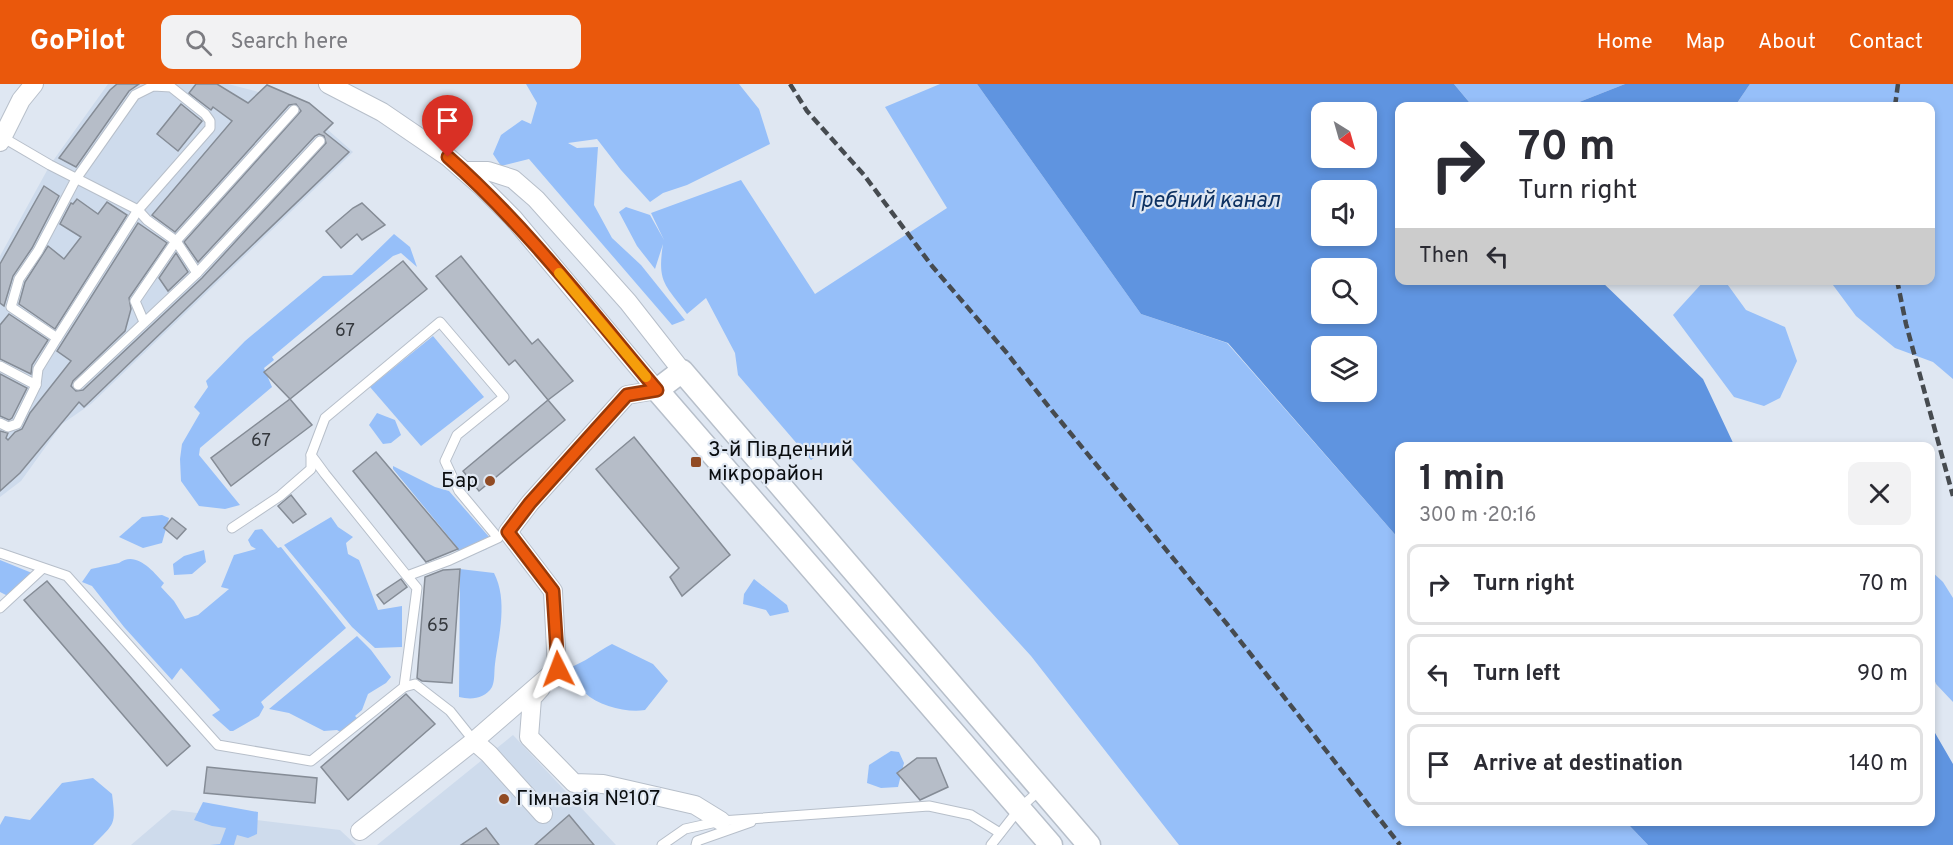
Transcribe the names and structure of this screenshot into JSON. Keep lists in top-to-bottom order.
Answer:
{
  "water": ["Гребний канал"],
  "places": {
    "transit": ["3-й Південний мікрорайон"],
    "other": ["Бар", "Гімназія №107"]
  },
  "house_numbers": ["67", "67", "65"],
  "north": "bottom right",
  "page": {
    "header": "GoPilot",
    "search": "Search here",
    "nav": [
      "Home",
      "Map",
      "About",
      "Contact"
    ],
    "turn": ["70 m", "Turn right"],
    "then": "Then",
    "heading": ["1 min", "300 m · 20:16"],
    "list": [
      {
        "name": "Turn right",
        "value": "70 m"
      },
      {
        "name": "Turn left",
        "value": "90 m"
      },
      {
        "name": "Arrive at destination",
        "value": "140 m"
      }
    ]
  }
}
